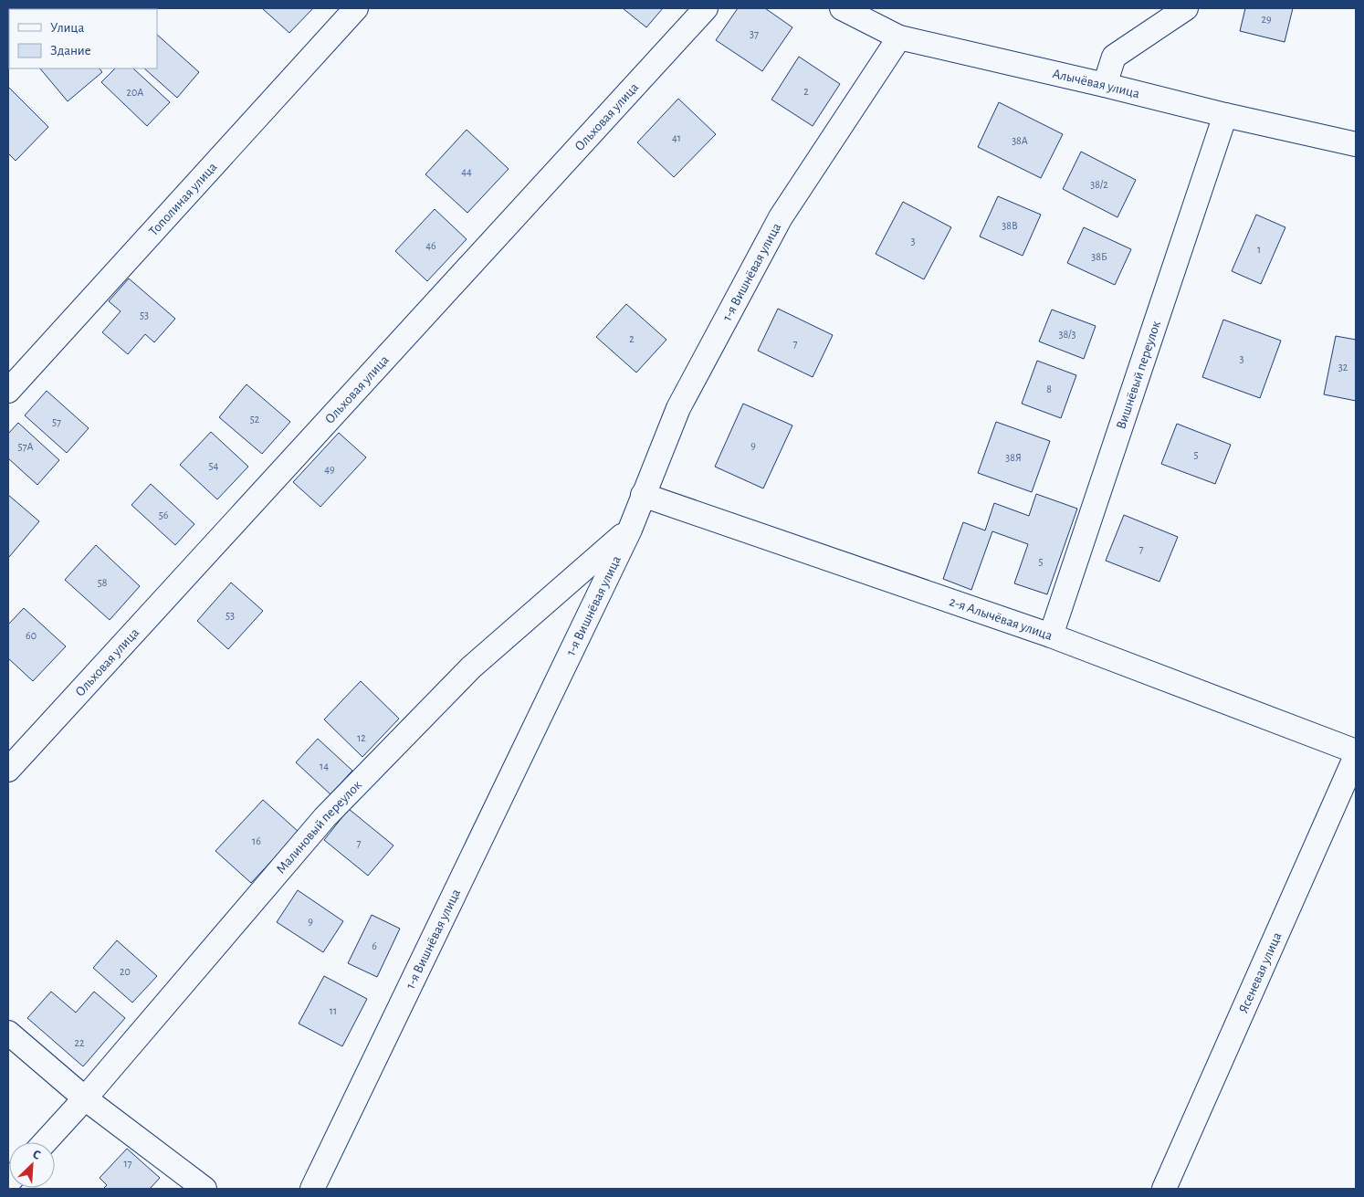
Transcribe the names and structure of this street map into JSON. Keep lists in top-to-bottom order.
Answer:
{
  "streets": {
    "street": [
      "Алычёвая улица",
      "Ольховая улица",
      "Тополиная улица",
      "1-я Вишнёвая улица",
      "Вишнёвый переулок",
      "2-я Алычёвая улица",
      "Малиновый переулок",
      "Ясеневая улица"
    ]
  },
  "crossings": [
    ["Алычёвая улица", "1-я Вишнёвая улица"],
    ["Алычёвая улица", "Вишнёвый переулок"],
    ["1-я Вишнёвая улица", "2-я Алычёвая улица"],
    ["1-я Вишнёвая улица", "Малиновый переулок"],
    ["Вишнёвый переулок", "2-я Алычёвая улица"]
  ],
  "house_numbers": [
    "29",
    "37",
    "2",
    "20А",
    "41",
    "38А",
    "44",
    "38/2",
    "38В",
    "3",
    "46",
    "1",
    "38Б",
    "53",
    "38/3",
    "2",
    "7",
    "3",
    "32",
    "8",
    "52",
    "57",
    "9",
    "57А",
    "5",
    "38Я",
    "54",
    "49",
    "56",
    "7",
    "5",
    "58",
    "53",
    "60",
    "12",
    "14",
    "16",
    "7",
    "9",
    "6",
    "20",
    "11",
    "22",
    "17"
  ],
  "legend": ["Улица", "Здание"],
  "north": "top right"
}
